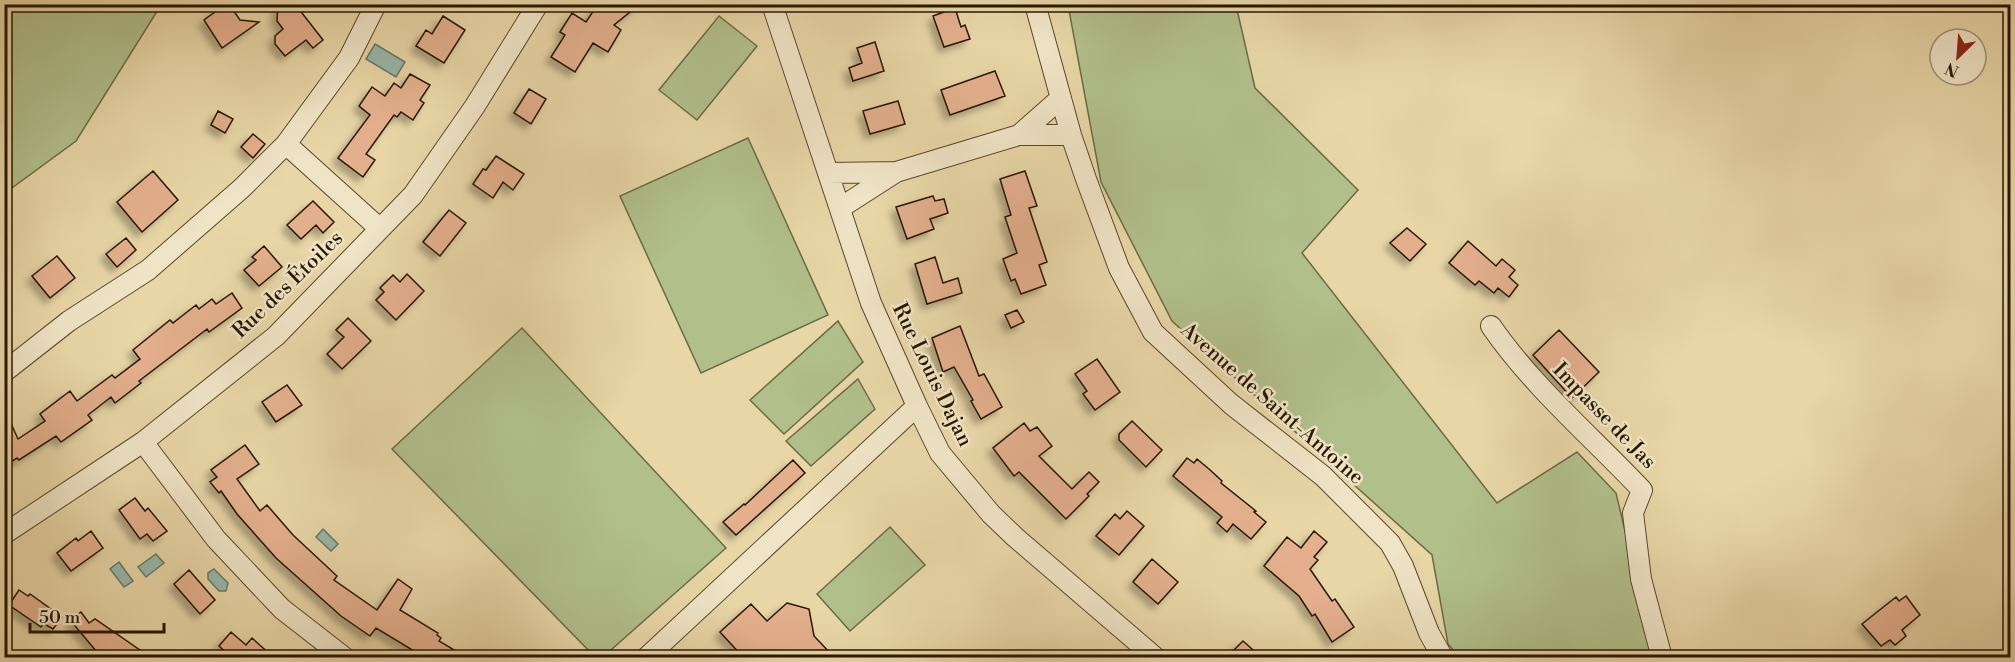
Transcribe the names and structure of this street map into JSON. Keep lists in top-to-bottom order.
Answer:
{
  "streets": {
    "street": [
      "Rue des Étoiles",
      "Rue Louis Dajan",
      "Avenue de Saint-Antoine",
      "Impasse de Jas"
    ]
  },
  "scale_bar": "50 m",
  "north": "bottom left"
}
